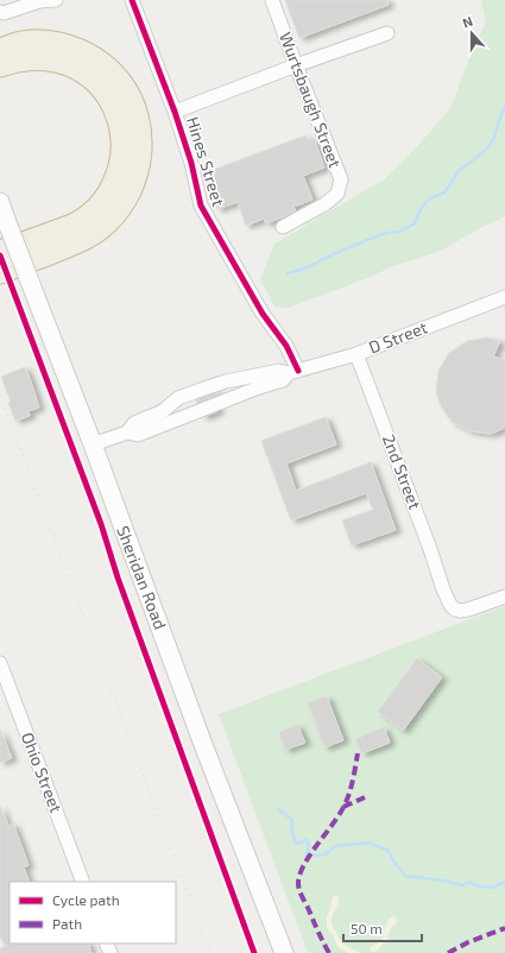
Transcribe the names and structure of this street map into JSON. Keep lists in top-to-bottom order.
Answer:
{
  "streets": {
    "main road": ["Sheridan Road"],
    "street": [
      "Wurtsbaugh Street",
      "Hines Street",
      "D Street",
      "2nd Street",
      "Ohio Street"
    ]
  },
  "crossings": [
    ["Hines Street", "D Street"],
    ["D Street", "2nd Street"],
    ["D Street", "Sheridan Road"]
  ],
  "legend": ["Cycle path", "Path"],
  "scale_bar": "50 m",
  "north": "top"
}
